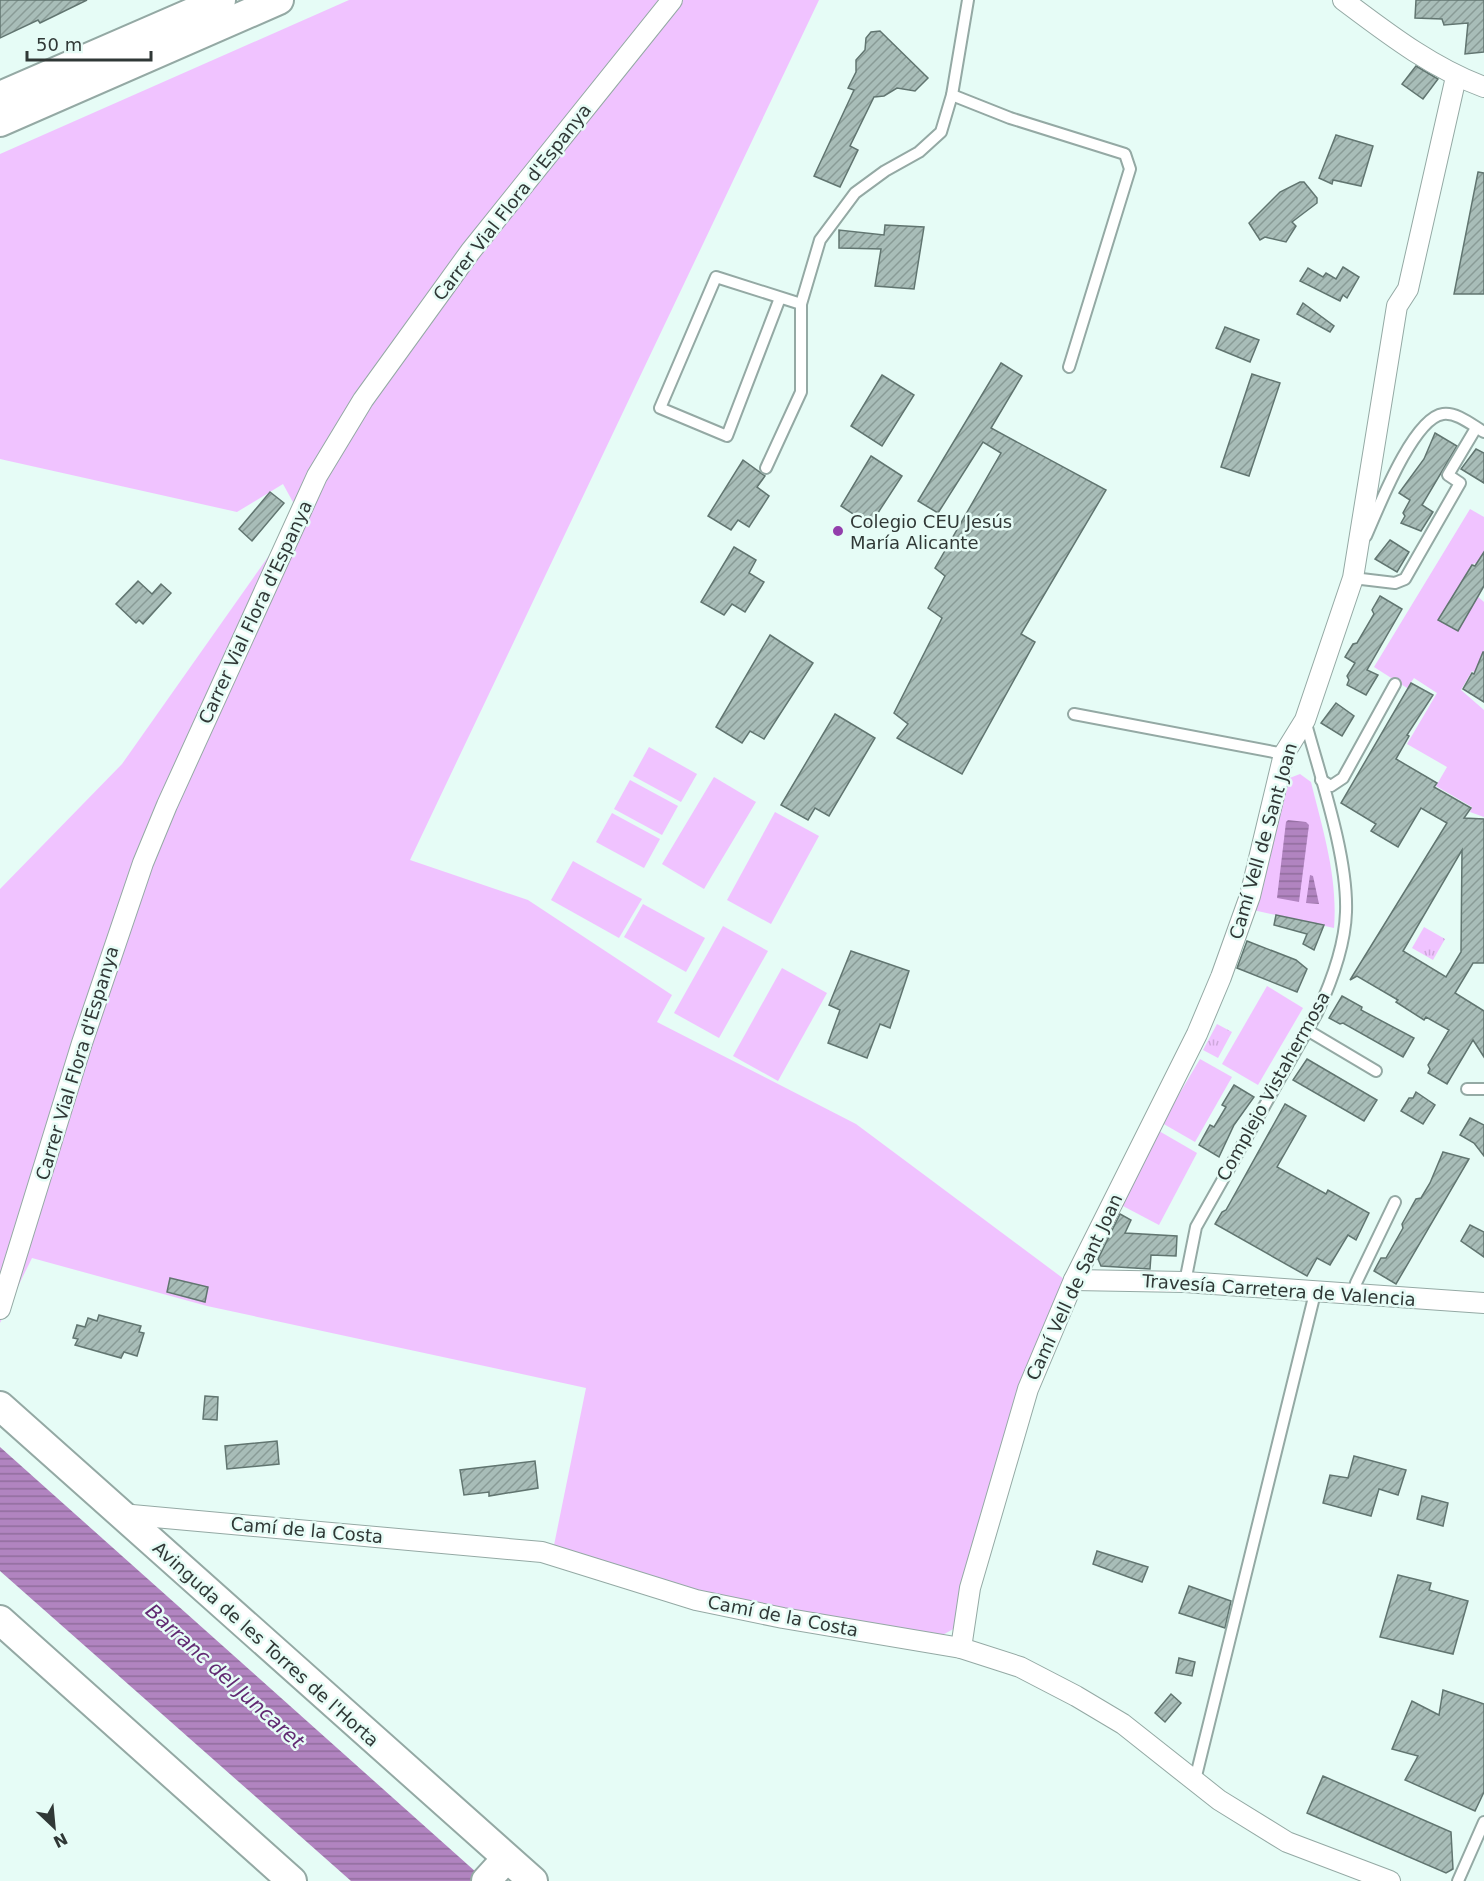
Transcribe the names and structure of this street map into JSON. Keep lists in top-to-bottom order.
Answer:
{
  "streets": {
    "main road": ["Avinguda de les Torres de l'Horta"],
    "street": [
      "Carrer Vial Flora d'Espanya",
      "Camí Vell de Sant Joan",
      "Travesía Carretera de Valencia",
      "Camí de la Costa"
    ],
    "lane": ["Complejo Vistahermosa"]
  },
  "crossings": [
    ["Camí Vell de Sant Joan", "Complejo Vistahermosa"],
    ["Camí Vell de Sant Joan", "Travesía Carretera de Valencia"],
    ["Camí Vell de Sant Joan", "Camí de la Costa"],
    ["Complejo Vistahermosa", "Travesía Carretera de Valencia"],
    ["Camí de la Costa", "Avinguda de les Torres de l'Horta"]
  ],
  "water": ["Barranc del Juncaret"],
  "places": ["Colegio CEU Jesús María Alicante"],
  "scale_bar": "50 m",
  "north": "bottom right"
}
